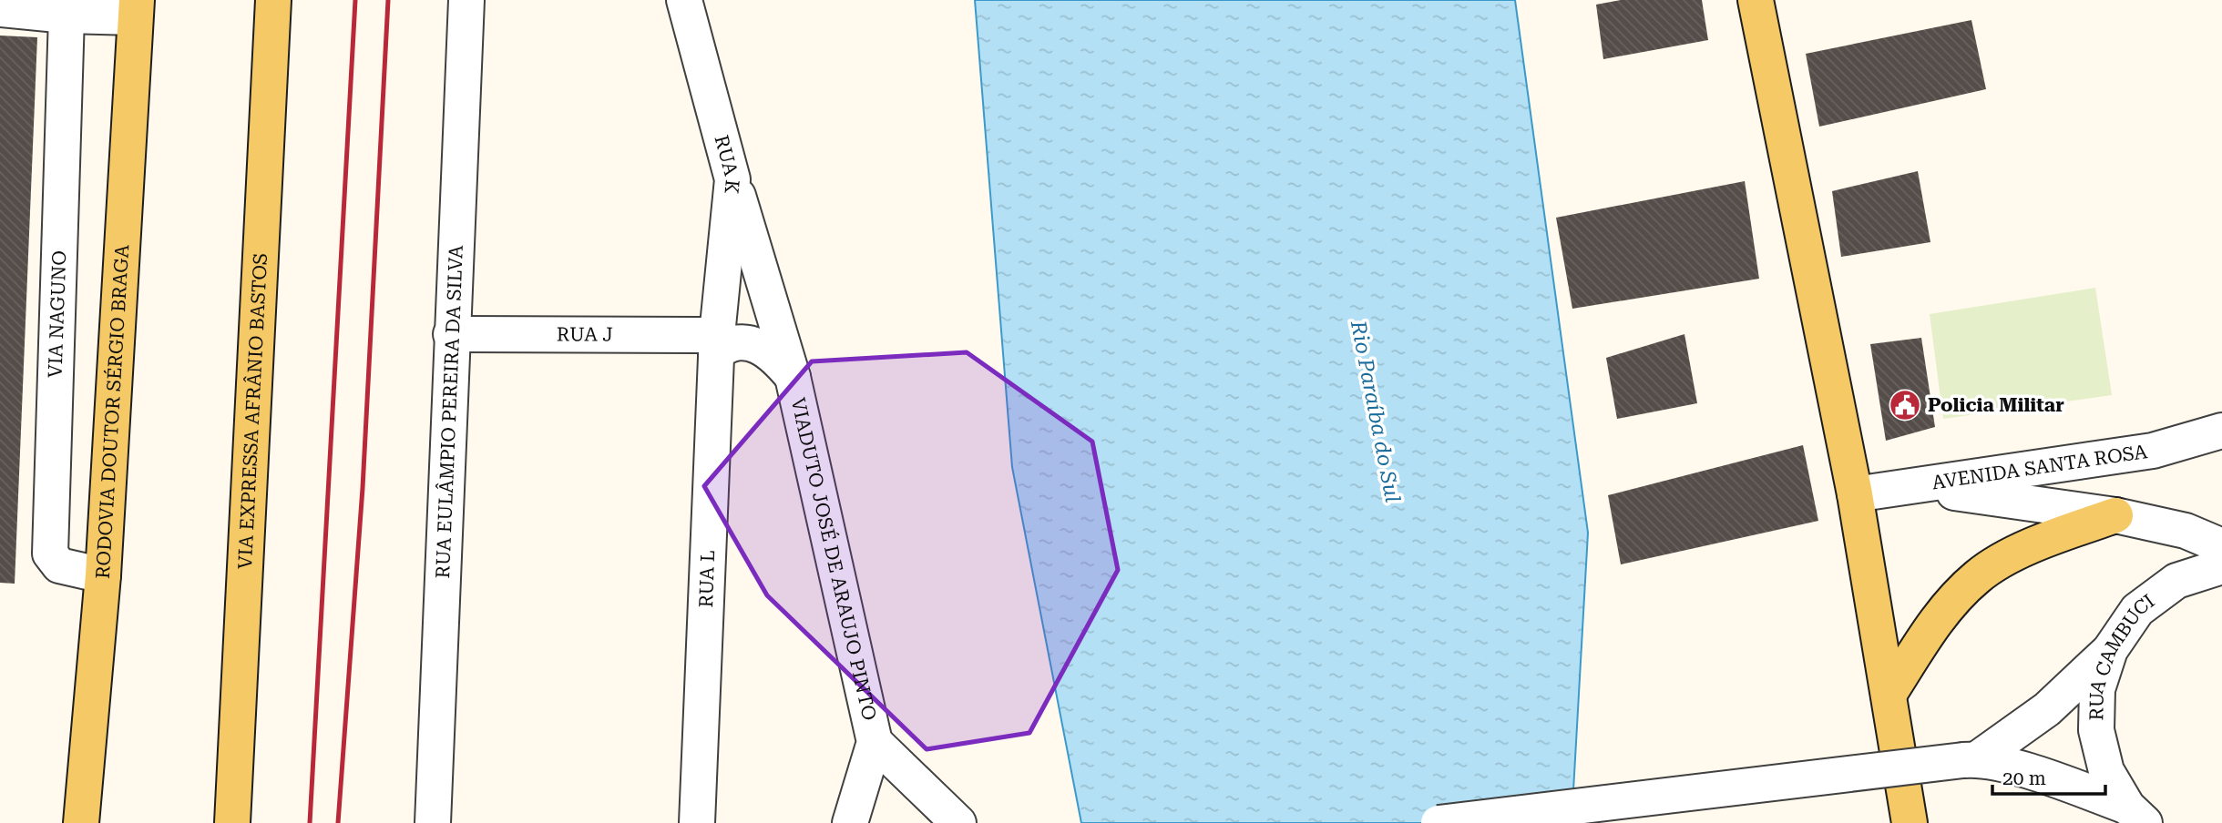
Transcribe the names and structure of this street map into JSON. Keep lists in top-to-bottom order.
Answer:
{
  "streets": {
    "main road": ["RODOVIA DOUTOR SÉRGIO BRAGA", "VIA EXPRESSA AFRÂNIO BASTOS"],
    "street": [
      "RUA K",
      "VIA NAGUNO",
      "RUA J",
      "RUA EULÂMPIO PEREIRA DA SILVA",
      "AVENIDA SANTA ROSA",
      "VIADUTO JOSÉ DE ARAUJO PINTO",
      "RUA L",
      "RUA CAMBUCI"
    ]
  },
  "crossings": [
    ["RUA K", "RUA J"],
    ["RUA K", "VIADUTO JOSÉ DE ARAUJO PINTO"],
    ["RUA K", "RUA L"],
    ["VIA NAGUNO", "RODOVIA DOUTOR SÉRGIO BRAGA"],
    ["RUA J", "RUA EULÂMPIO PEREIRA DA SILVA"],
    ["RUA J", "RUA L"]
  ],
  "water": ["Rio Paraíba do Sul"],
  "places": {
    "public building": ["Policia Militar"]
  },
  "scale_bar": "20 m"
}
